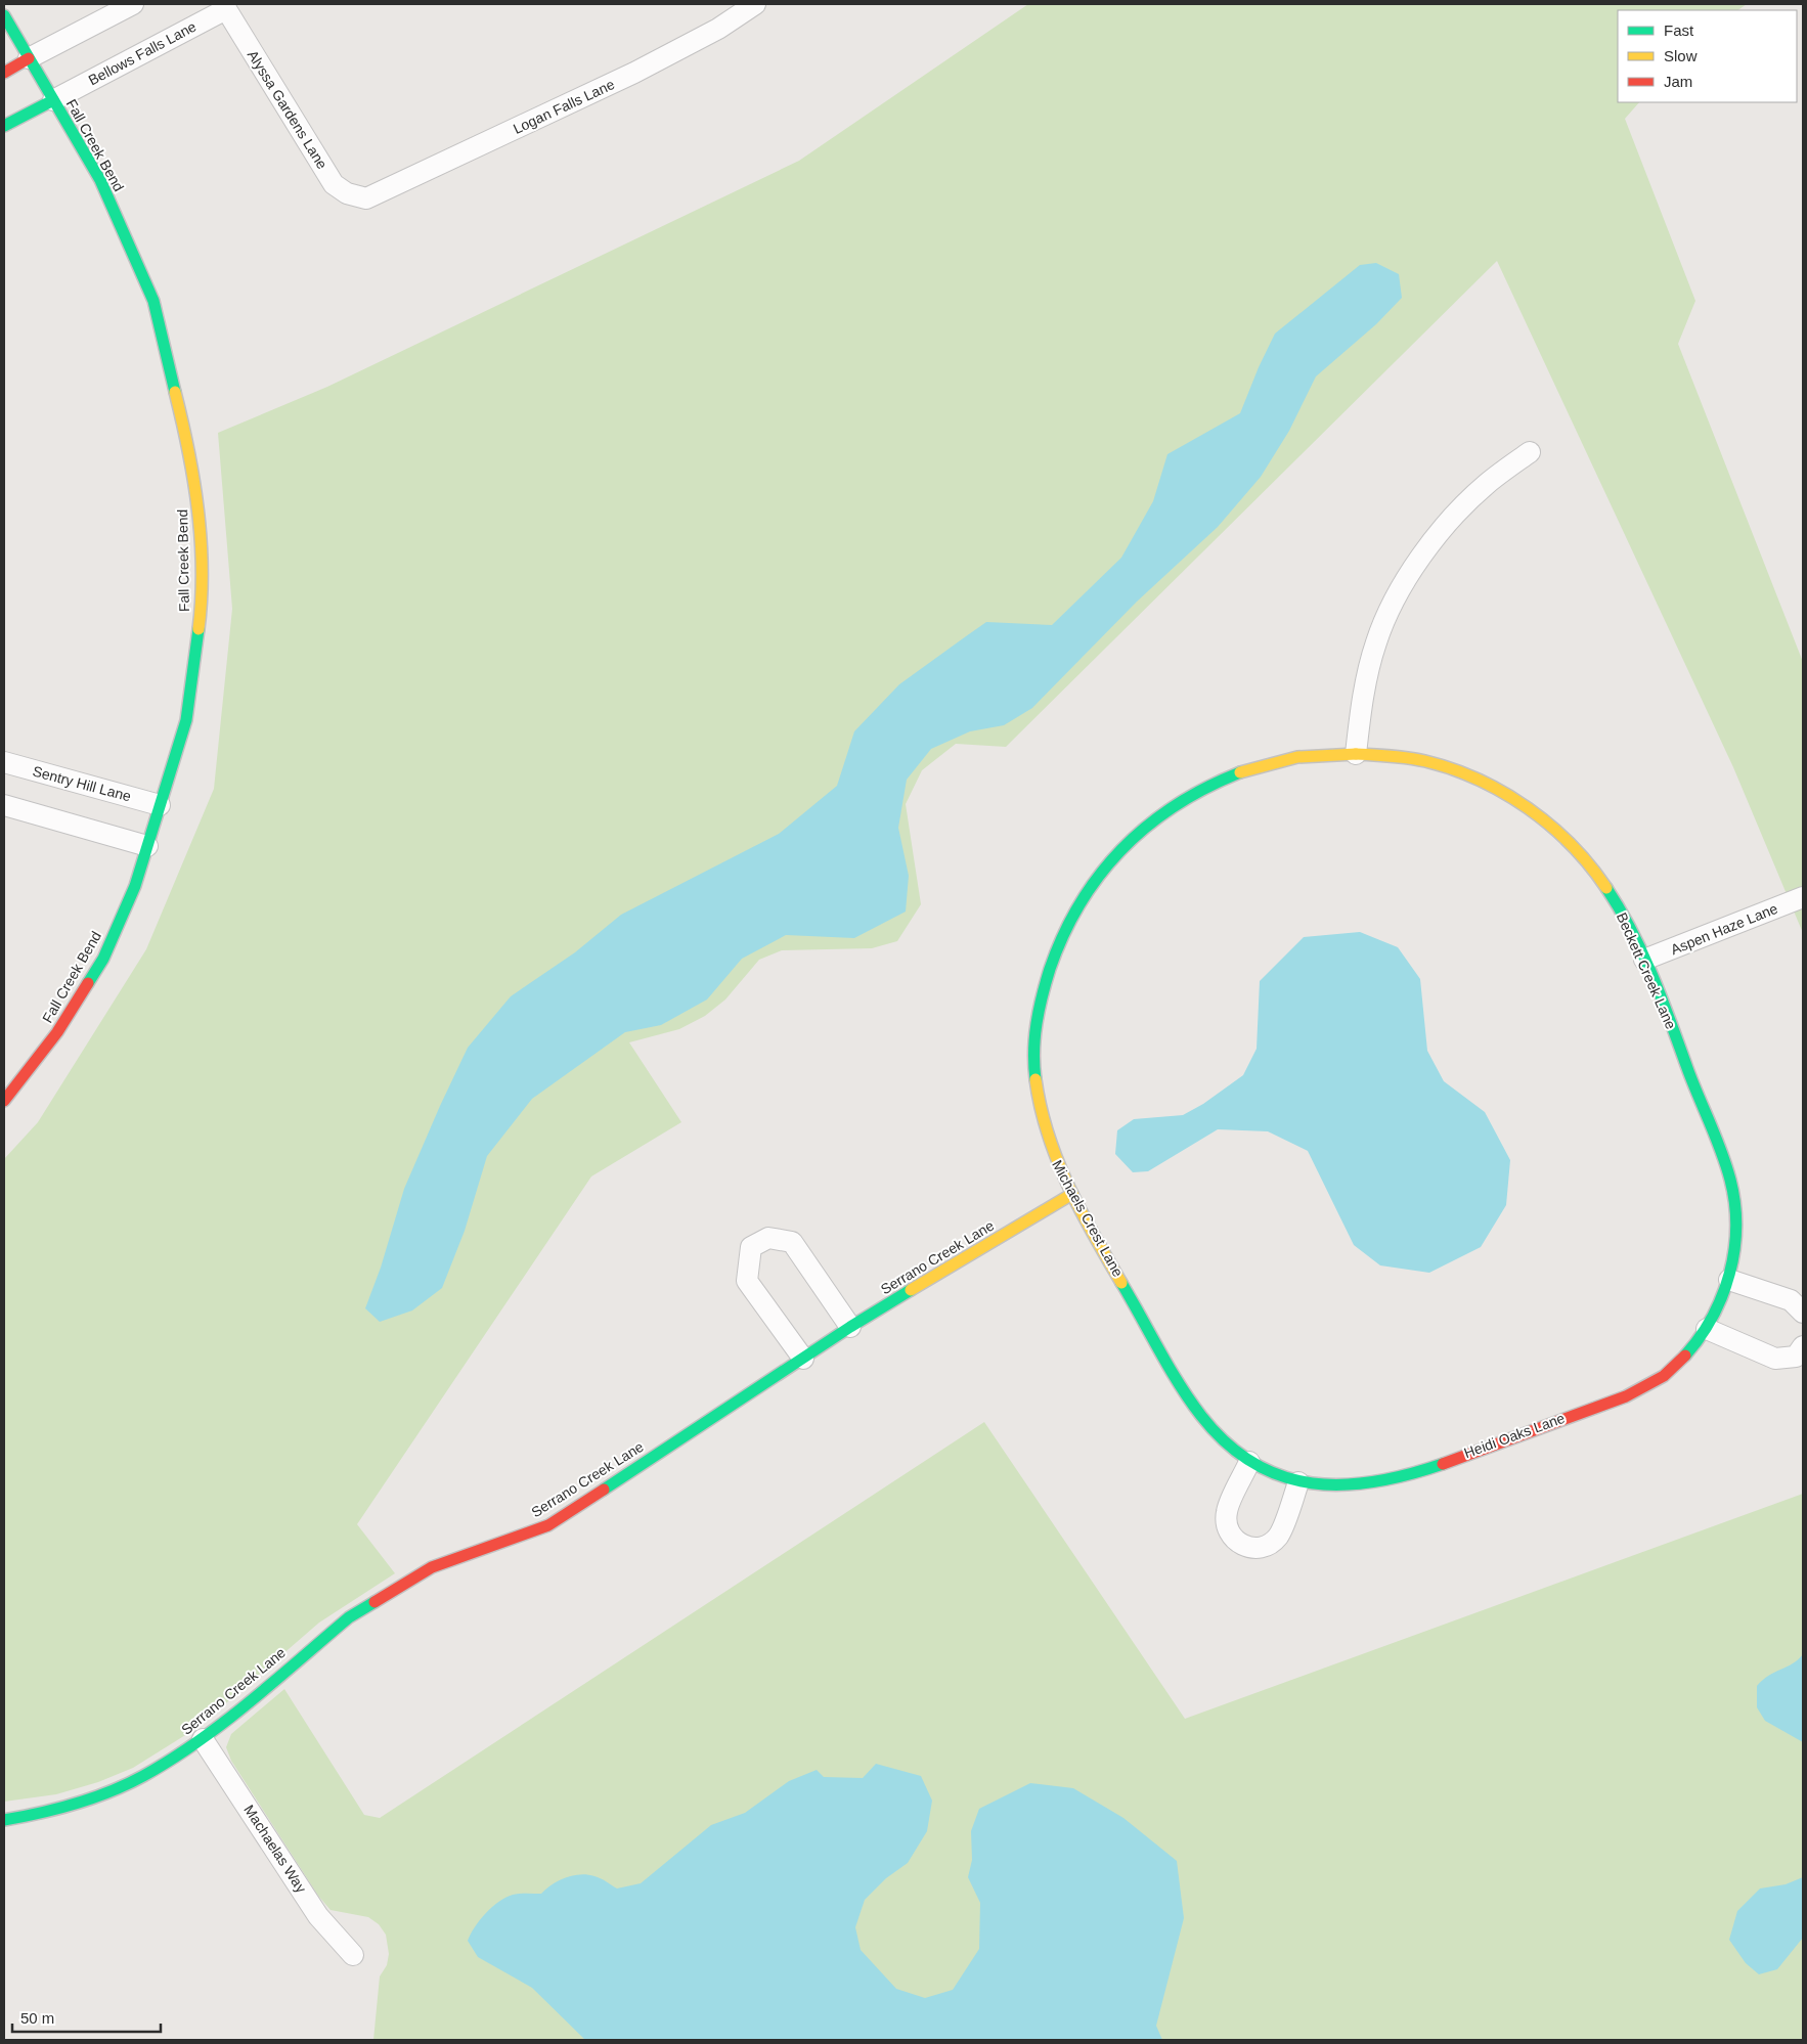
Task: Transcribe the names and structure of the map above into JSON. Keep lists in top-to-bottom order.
{
  "streets": {
    "street": [
      "Bellows Falls Lane",
      "Logan Falls Lane",
      "Alyssa Gardens Lane",
      "Fall Creek Bend",
      "Sentry Hill Lane",
      "Aspen Haze Lane",
      "Beckett Creek Lane",
      "Michaels Crest Lane",
      "Serrano Creek Lane",
      "Heidi Oaks Lane",
      "Machaelas Way"
    ]
  },
  "crossings": [
    ["Bellows Falls Lane", "Alyssa Gardens Lane"],
    ["Bellows Falls Lane", "Fall Creek Bend"],
    ["Logan Falls Lane", "Alyssa Gardens Lane"],
    ["Fall Creek Bend", "Sentry Hill Lane"],
    ["Aspen Haze Lane", "Beckett Creek Lane"],
    ["Beckett Creek Lane", "Michaels Crest Lane"],
    ["Beckett Creek Lane", "Heidi Oaks Lane"],
    ["Michaels Crest Lane", "Serrano Creek Lane"],
    ["Michaels Crest Lane", "Heidi Oaks Lane"],
    ["Serrano Creek Lane", "Machaelas Way"]
  ],
  "legend": ["Fast", "Slow", "Jam"],
  "scale_bar": "50 m"
}
